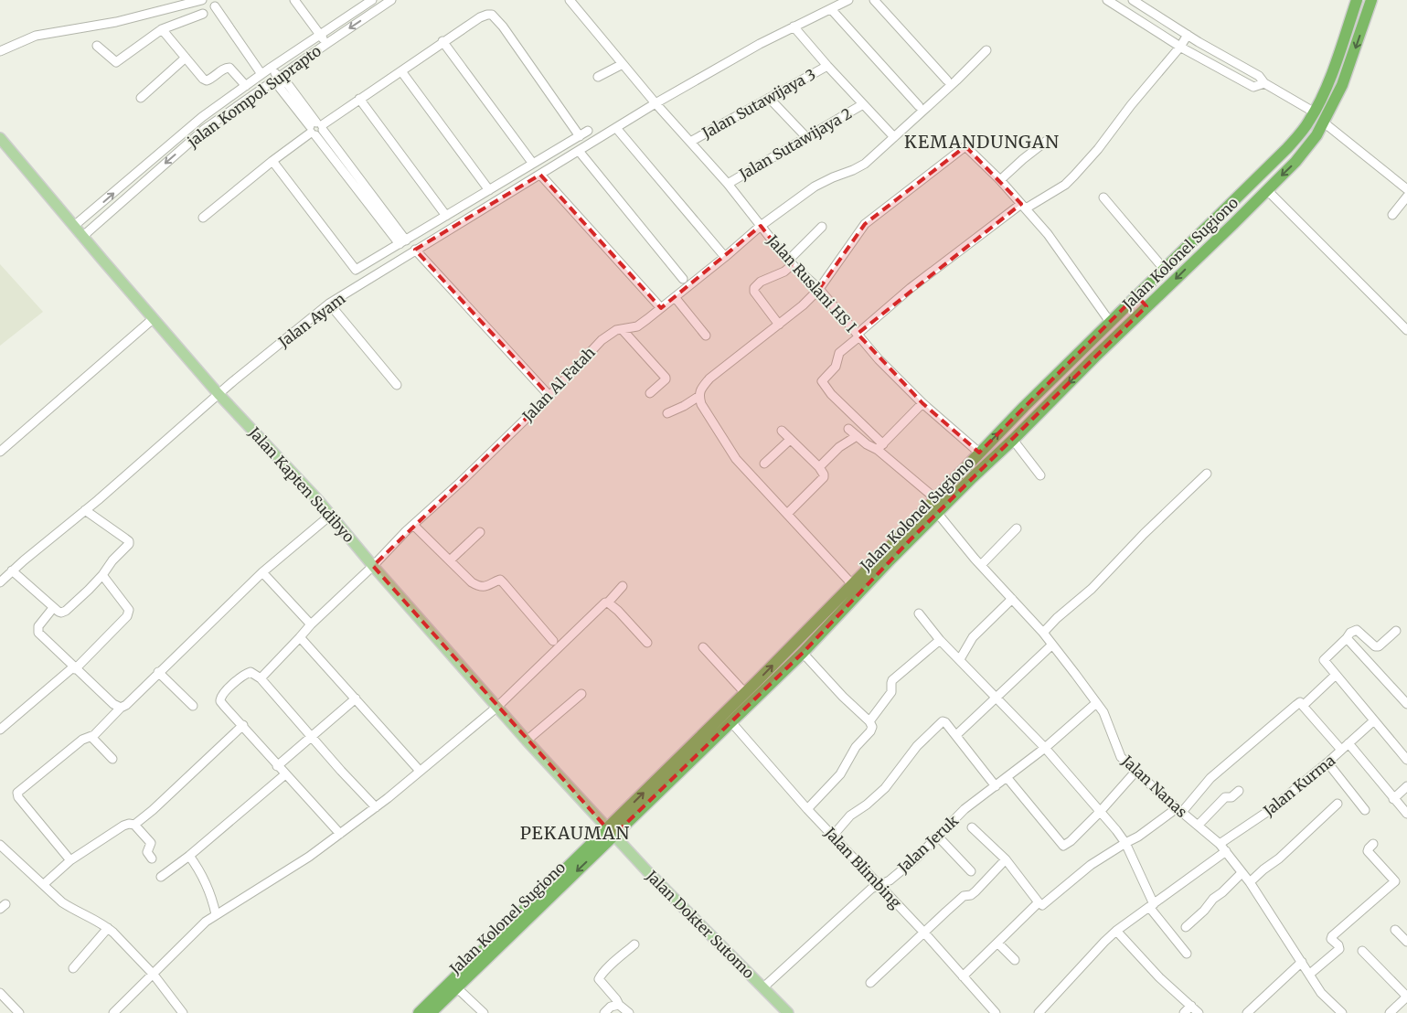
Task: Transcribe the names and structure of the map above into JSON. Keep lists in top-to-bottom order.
{
  "streets": {
    "highway": ["Jalan Kolonel Sugiono"],
    "main road": ["Jalan Kapten Sudibyo", "Jalan Dokter Sutomo"],
    "street": [
      "jalan Kompol Suprapto",
      "Jalan Sutawijaya 3",
      "Jalan Sutawijaya 2",
      "Jalan Ruslani HS I",
      "Jalan Ayam",
      "Jalan Al Fatah",
      "Jalan Kurma",
      "Jalan Nanas",
      "Jalan Jeruk",
      "Jalan Blimbing"
    ]
  },
  "crossings": [
    ["jalan Kompol Suprapto", "Jalan Kapten Sudibyo"],
    ["Jalan Sutawijaya 3", "Jalan Ruslani HS I"],
    ["Jalan Sutawijaya 2", "Jalan Ruslani HS I"],
    ["Jalan Kolonel Sugiono", "Jalan Ruslani HS I"],
    ["Jalan Kolonel Sugiono", "Jalan Kapten Sudibyo"],
    ["Jalan Kolonel Sugiono", "Jalan Nanas"],
    ["Jalan Kolonel Sugiono", "Jalan Blimbing"],
    ["Jalan Kolonel Sugiono", "Jalan Dokter Sutomo"],
    ["Jalan Ruslani HS I", "Jalan Ayam"],
    ["Jalan Ruslani HS I", "Jalan Al Fatah"],
    ["Jalan Ayam", "Jalan Kapten Sudibyo"],
    ["Jalan Al Fatah", "Jalan Kapten Sudibyo"],
    ["Jalan Kapten Sudibyo", "Jalan Dokter Sutomo"],
    ["Jalan Kurma", "Jalan Nanas"],
    ["Jalan Nanas", "Jalan Jeruk"],
    ["Jalan Jeruk", "Jalan Blimbing"],
    ["Jalan Jeruk", "Jalan Dokter Sutomo"]
  ],
  "districts": ["KEMANDUNGAN", "PEKAUMAN"]
}
